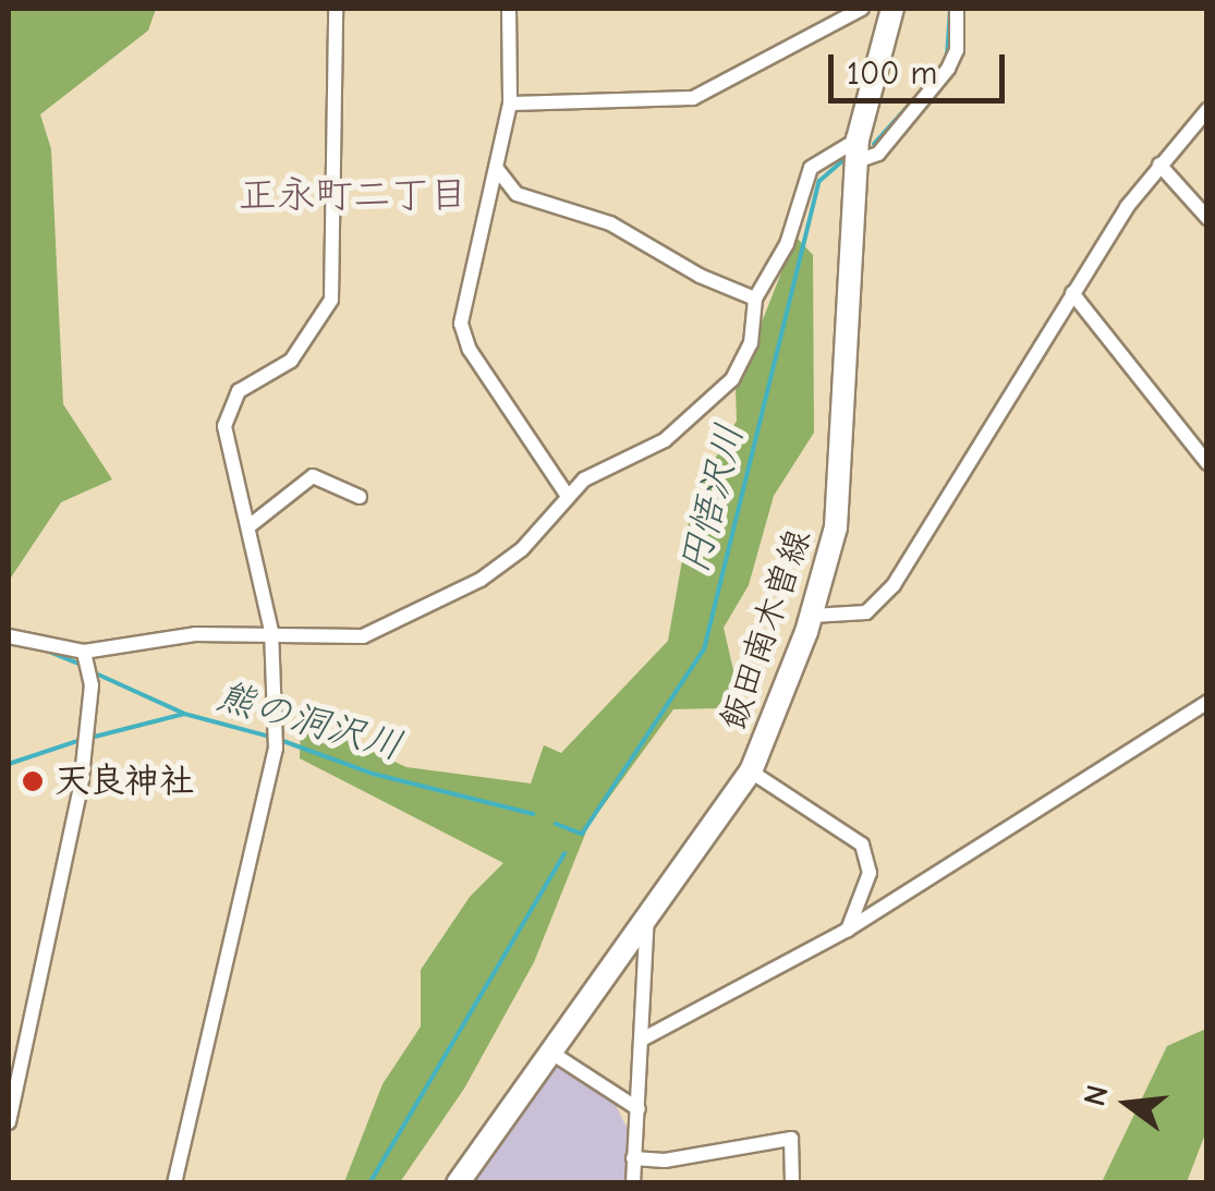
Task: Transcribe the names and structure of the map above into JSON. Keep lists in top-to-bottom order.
{
  "streets": {
    "main road": ["飯田南木曽線"]
  },
  "districts": ["正永町二丁目"],
  "water": ["円悟沢川", "熊の洞沢川"],
  "places": ["天良神社"],
  "scale_bar": "100 m",
  "north": "left"
}
